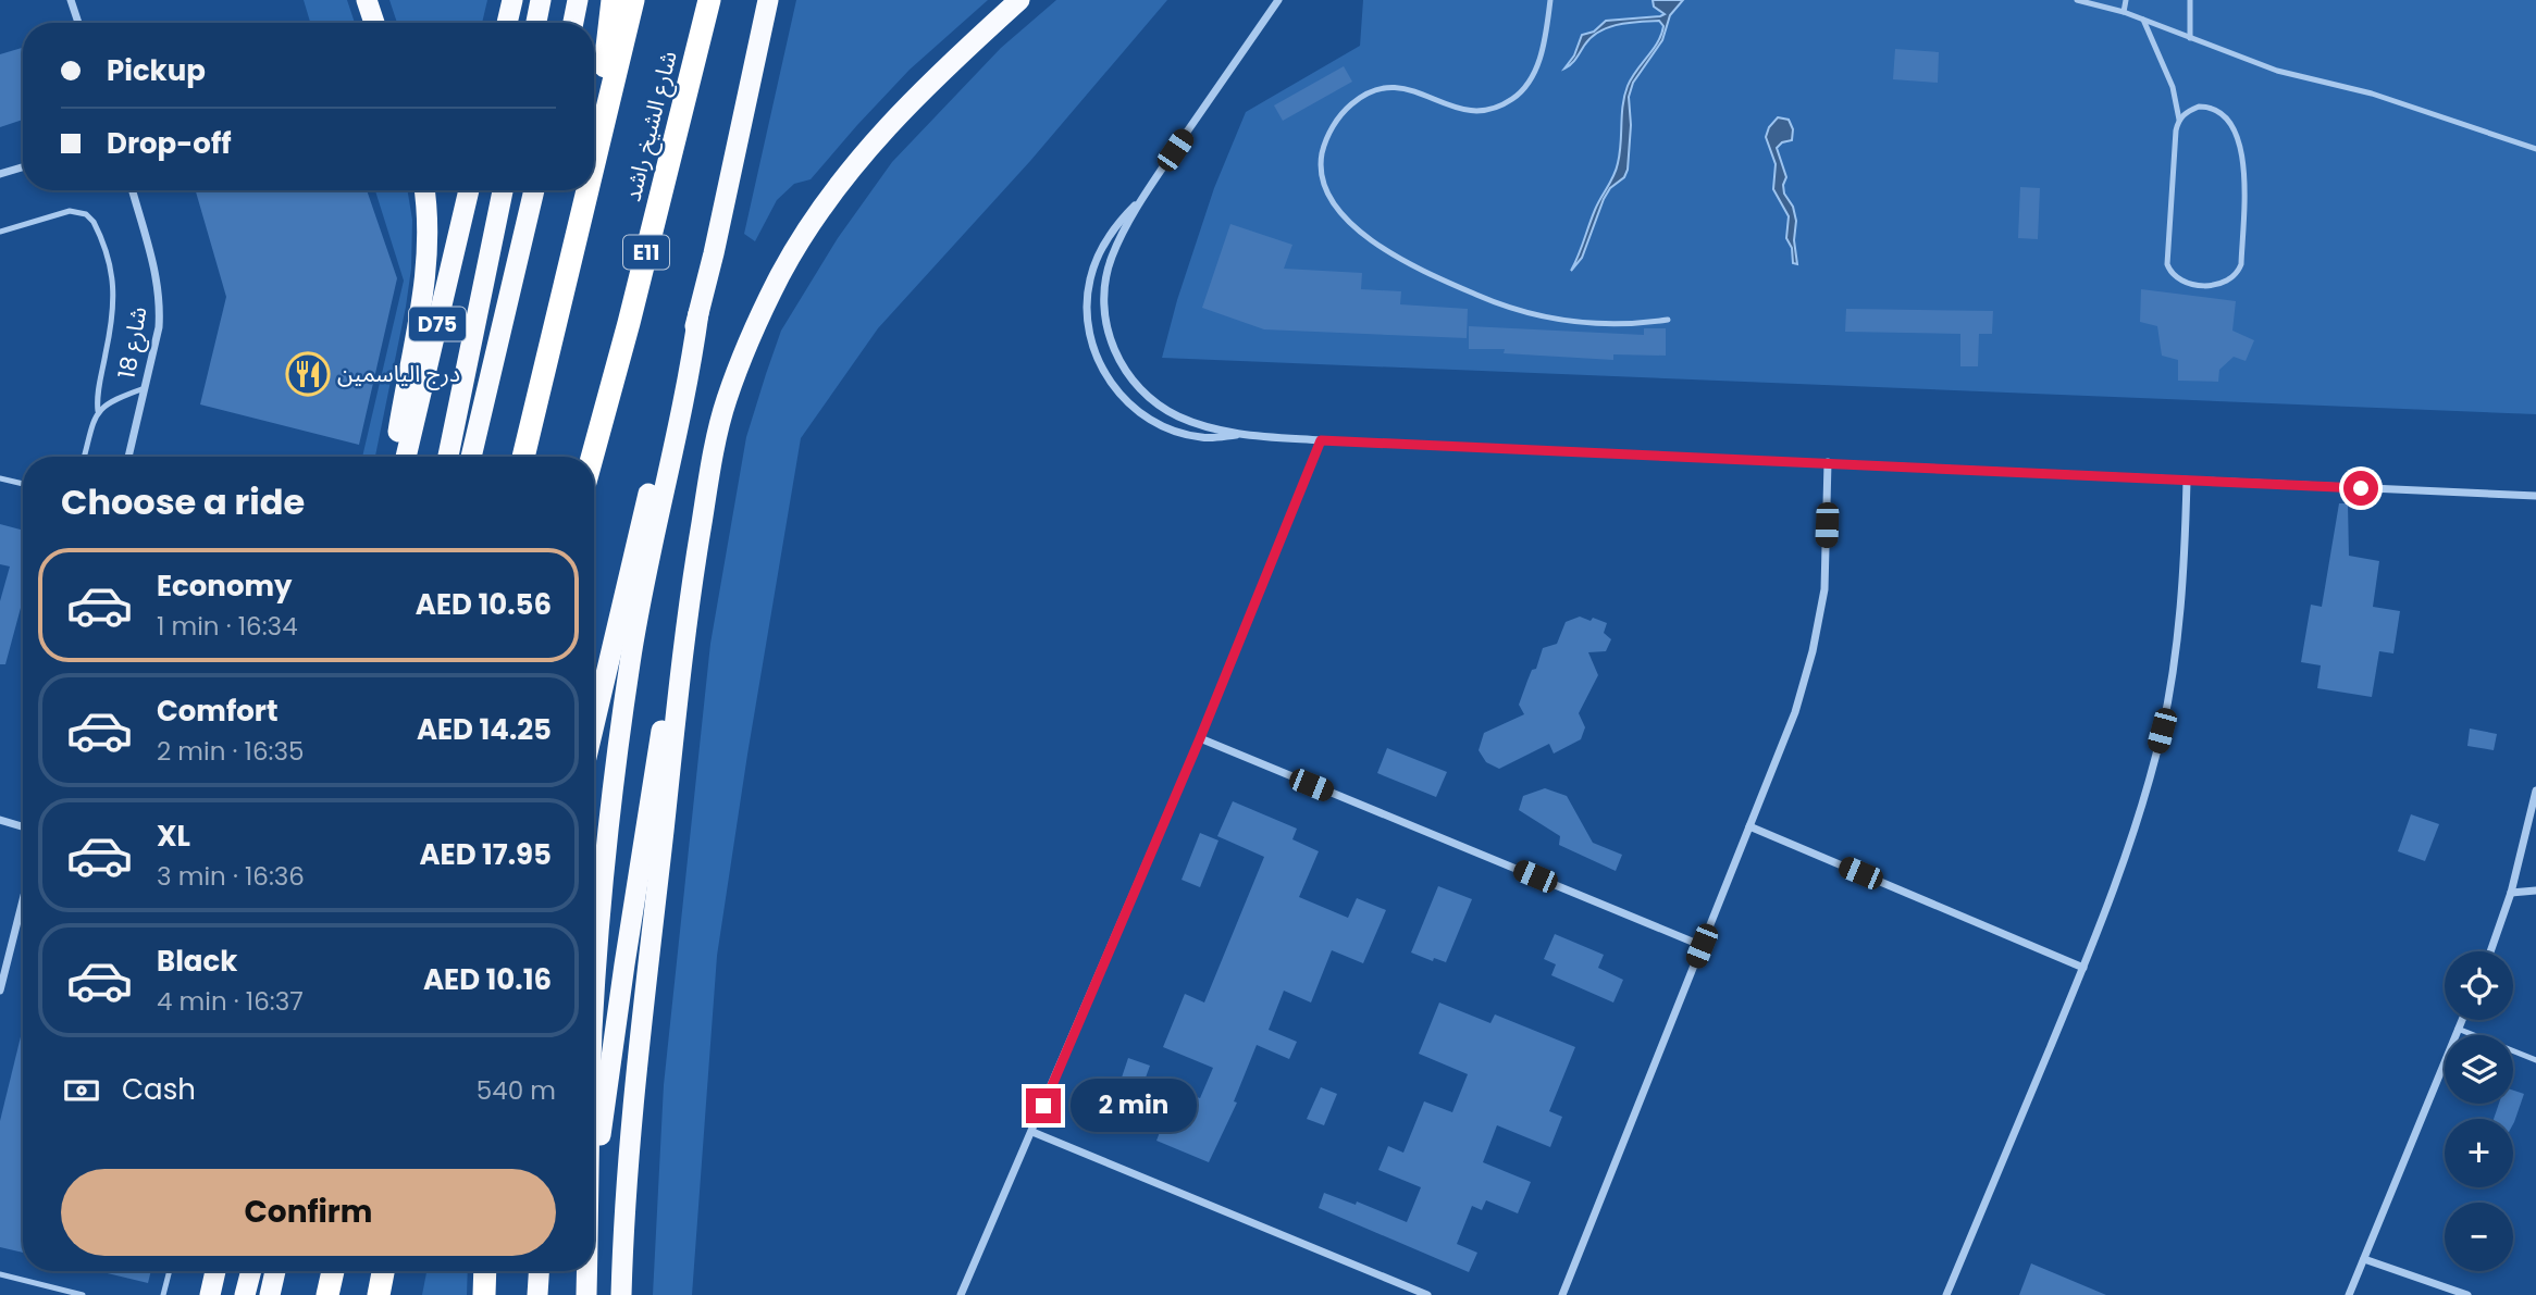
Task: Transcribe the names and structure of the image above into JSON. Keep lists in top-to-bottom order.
{
  "streets": {
    "highway": ["شارع الشيخ راشد", "E11", "D75"],
    "street": ["شارع 18"]
  },
  "places": {
    "restaurant": ["درج الياسمين"]
  },
  "page": {
    "banner": ["Pickup", "Drop-off"],
    "heading": "Choose a ride",
    "list": [
      {
        "name": "Economy",
        "note": "1 min · 16:34",
        "value": "AED 10.56"
      },
      {
        "name": "Comfort",
        "note": "2 min · 16:35",
        "value": "AED 14.25"
      },
      {
        "name": "XL",
        "note": "3 min · 16:36",
        "value": "AED 17.95"
      },
      {
        "name": "Black",
        "note": "4 min · 16:37",
        "value": "AED 10.16"
      }
    ],
    "map_buttons": ["+", "−"],
    "pay": ["Cash", "540 m"],
    "bubble": "2 min",
    "buttons": "Confirm"
  }
}
